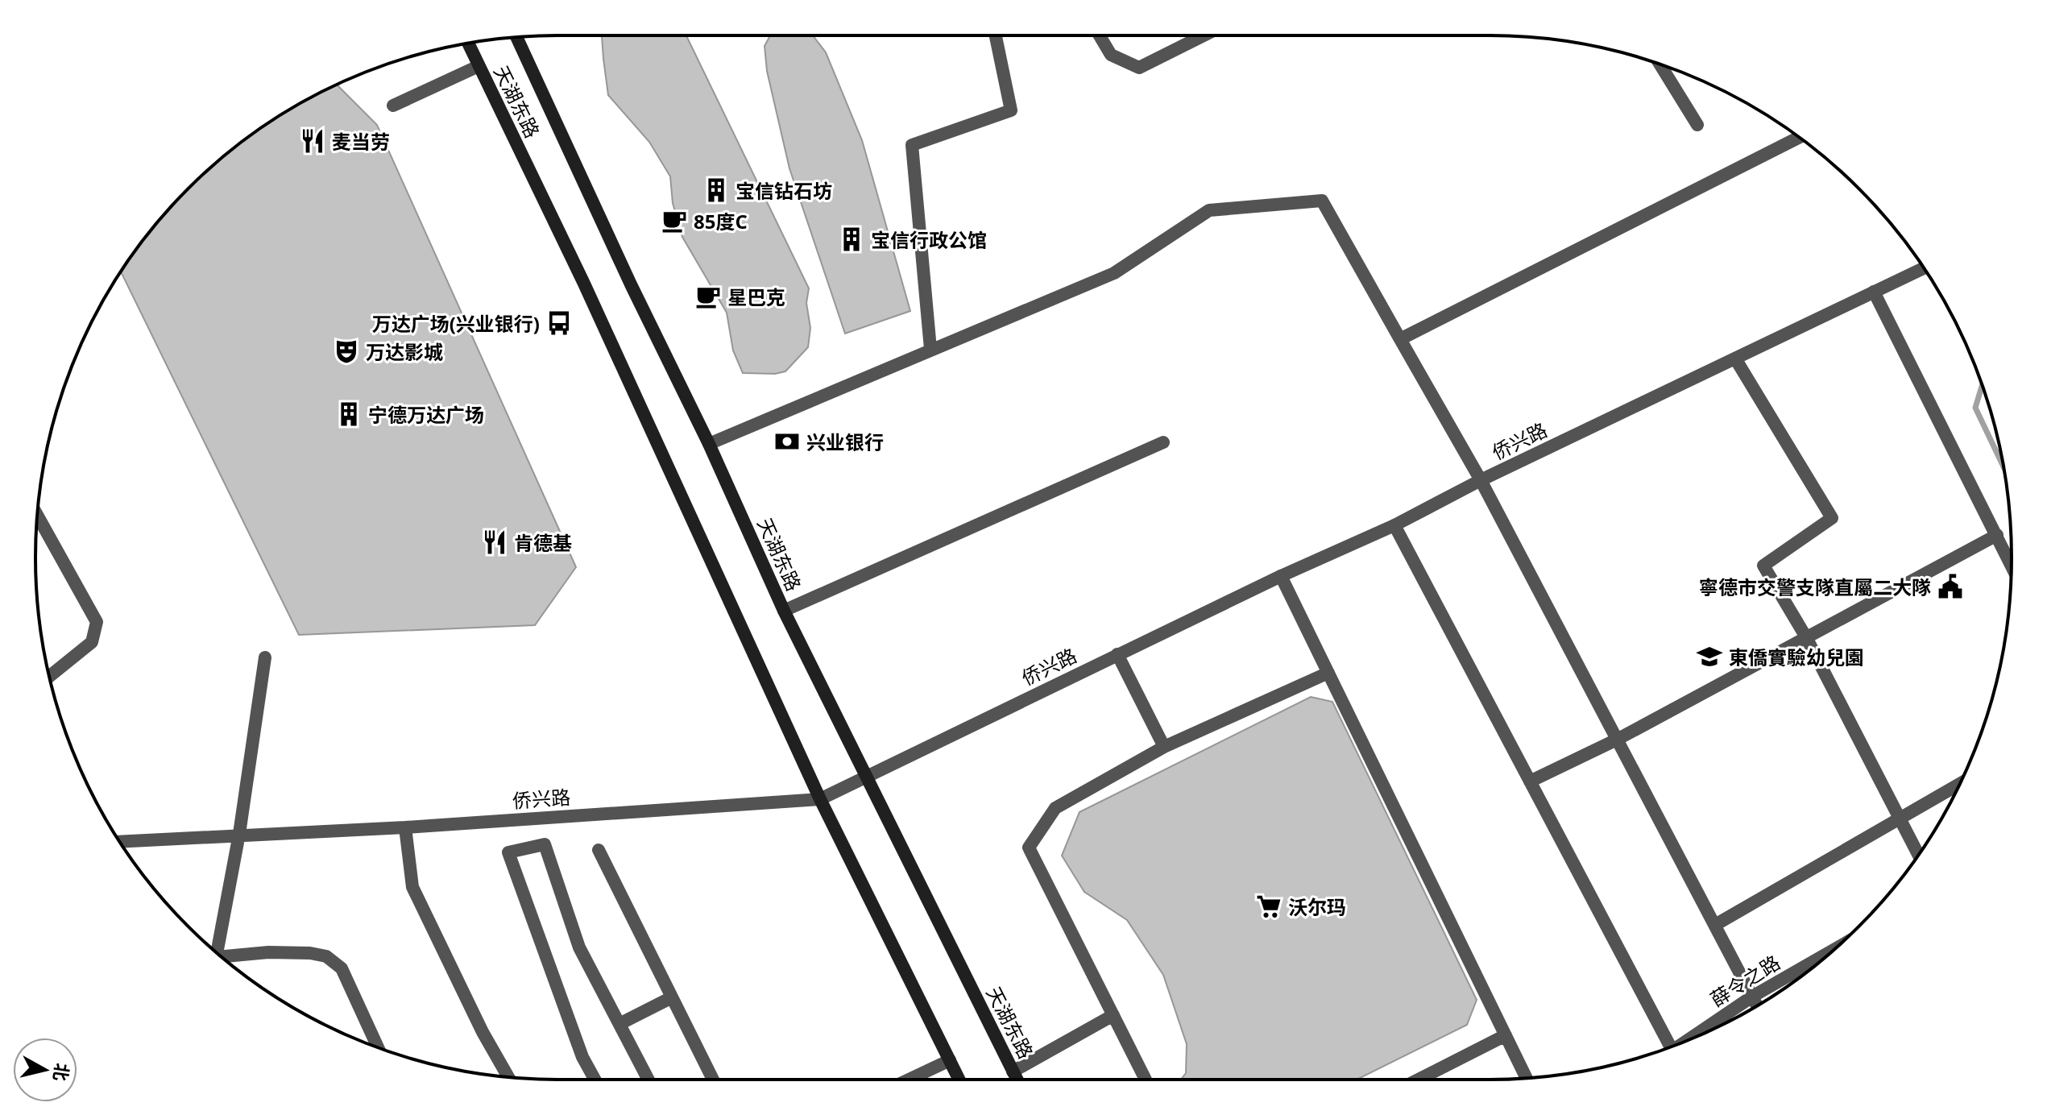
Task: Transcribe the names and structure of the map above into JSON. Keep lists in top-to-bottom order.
{
  "streets": {
    "main road": ["天湖东路"],
    "street": ["侨兴路", "薛令之路"]
  },
  "crossings": [
    ["天湖东路", "侨兴路"]
  ],
  "places": {
    "restaurant": ["麦当劳", "肯德基"],
    "building": ["宝信钻石坊", "宝信行政公馆", "宁德万达广场"],
    "cafe": ["85度C", "星巴克"],
    "bus stop": ["万达广场(兴业银行)"],
    "theatre": ["万达影城"],
    "bank": ["兴业银行"],
    "public building": ["寧德市交警支隊直屬二大隊"],
    "school or university": ["東僑實驗幼兒園"],
    "supermarket": ["沃尔玛"]
  },
  "north": "right"
}
